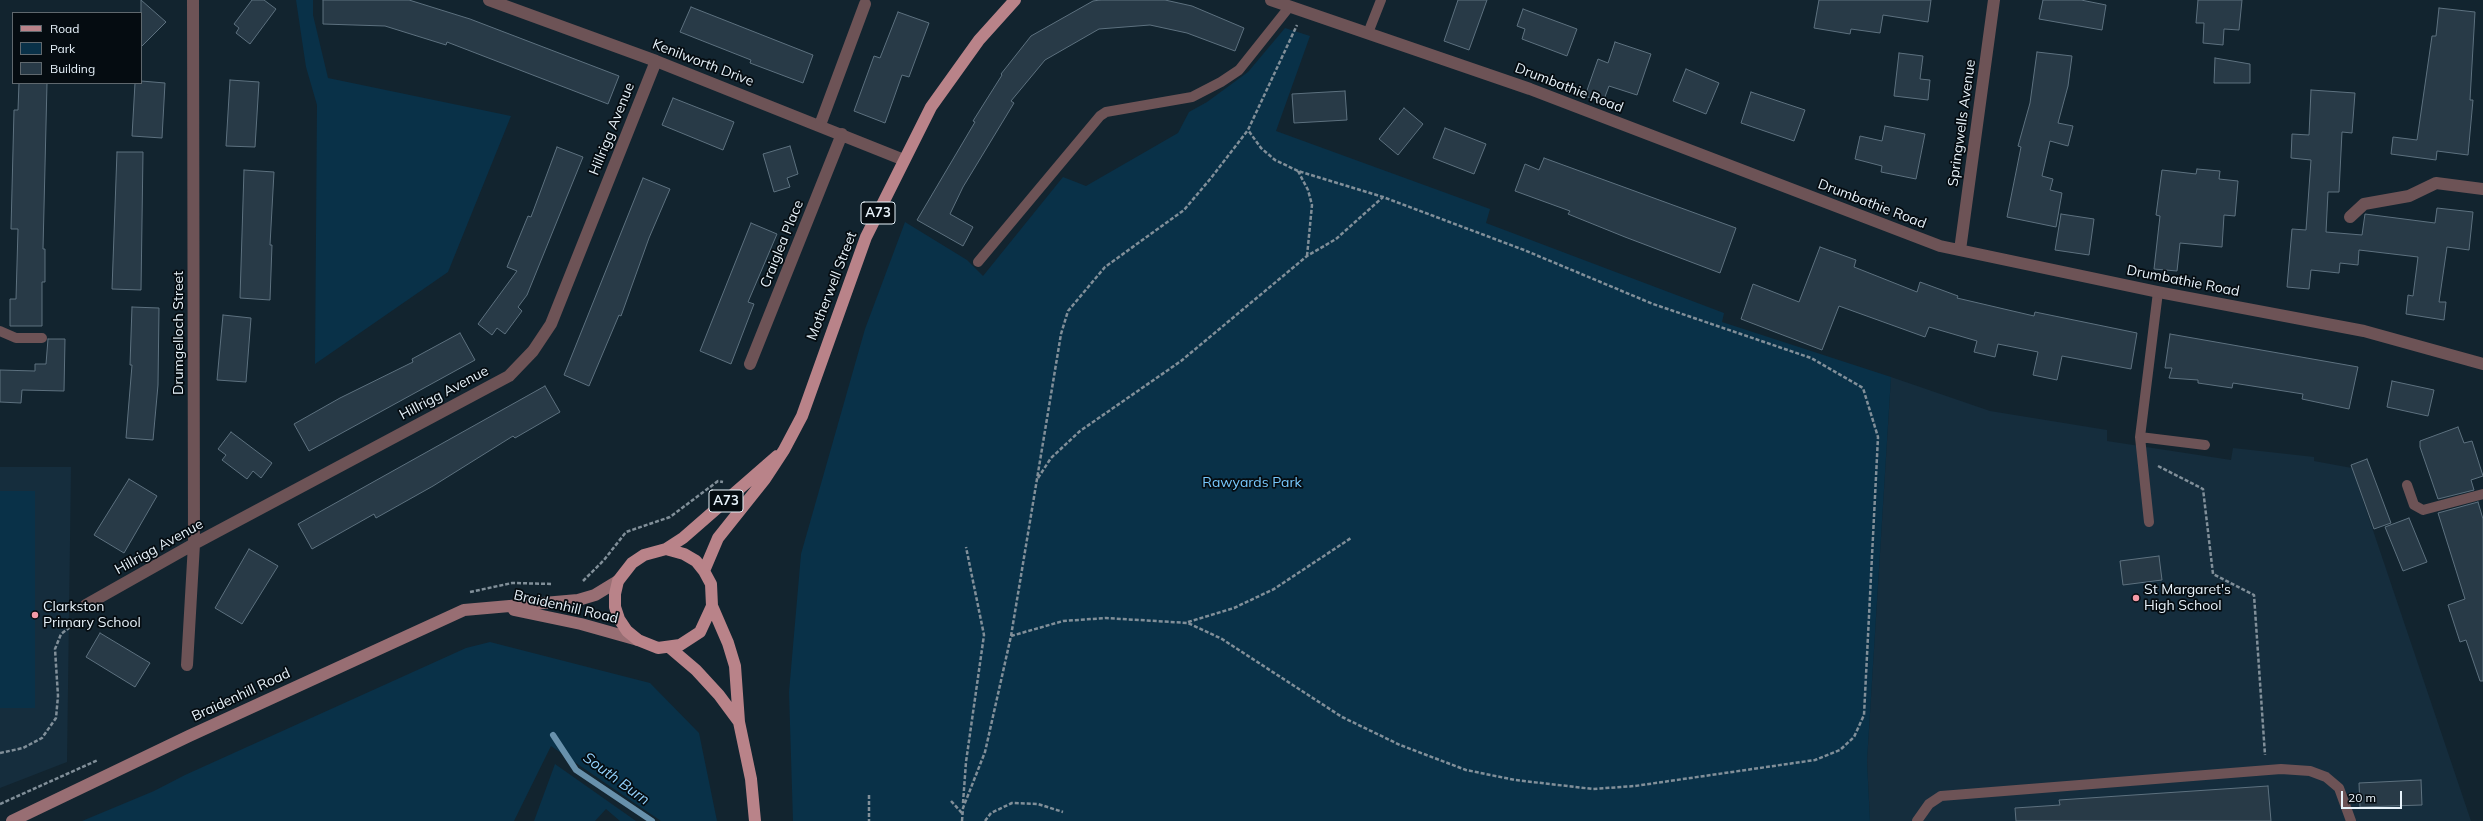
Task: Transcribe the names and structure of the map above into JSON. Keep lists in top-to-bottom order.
{
  "streets": {
    "main road": ["A73", "Motherwell Street"],
    "street": [
      "Kenilworth Drive",
      "Drumbathie Road",
      "Springwells Avenue",
      "Hillrigg Avenue",
      "Craiglea Place",
      "Drumgelloch Street",
      "Braidenhill Road"
    ]
  },
  "crossings": [
    ["Kenilworth Drive", "Hillrigg Avenue"],
    ["Kenilworth Drive", "Craiglea Place"],
    ["Kenilworth Drive", "Motherwell Street"],
    ["Drumbathie Road", "Springwells Avenue"],
    ["Hillrigg Avenue", "Drumgelloch Street"],
    ["A73", "Motherwell Street"],
    ["A73", "Braidenhill Road"],
    ["Motherwell Street", "Braidenhill Road"]
  ],
  "water": ["South Burn"],
  "parks": ["Rawyards Park"],
  "places": ["St Margaret's High School", "Clarkston Primary School"],
  "legend": ["Road", "Park", "Building"],
  "scale_bar": "20 m"
}
